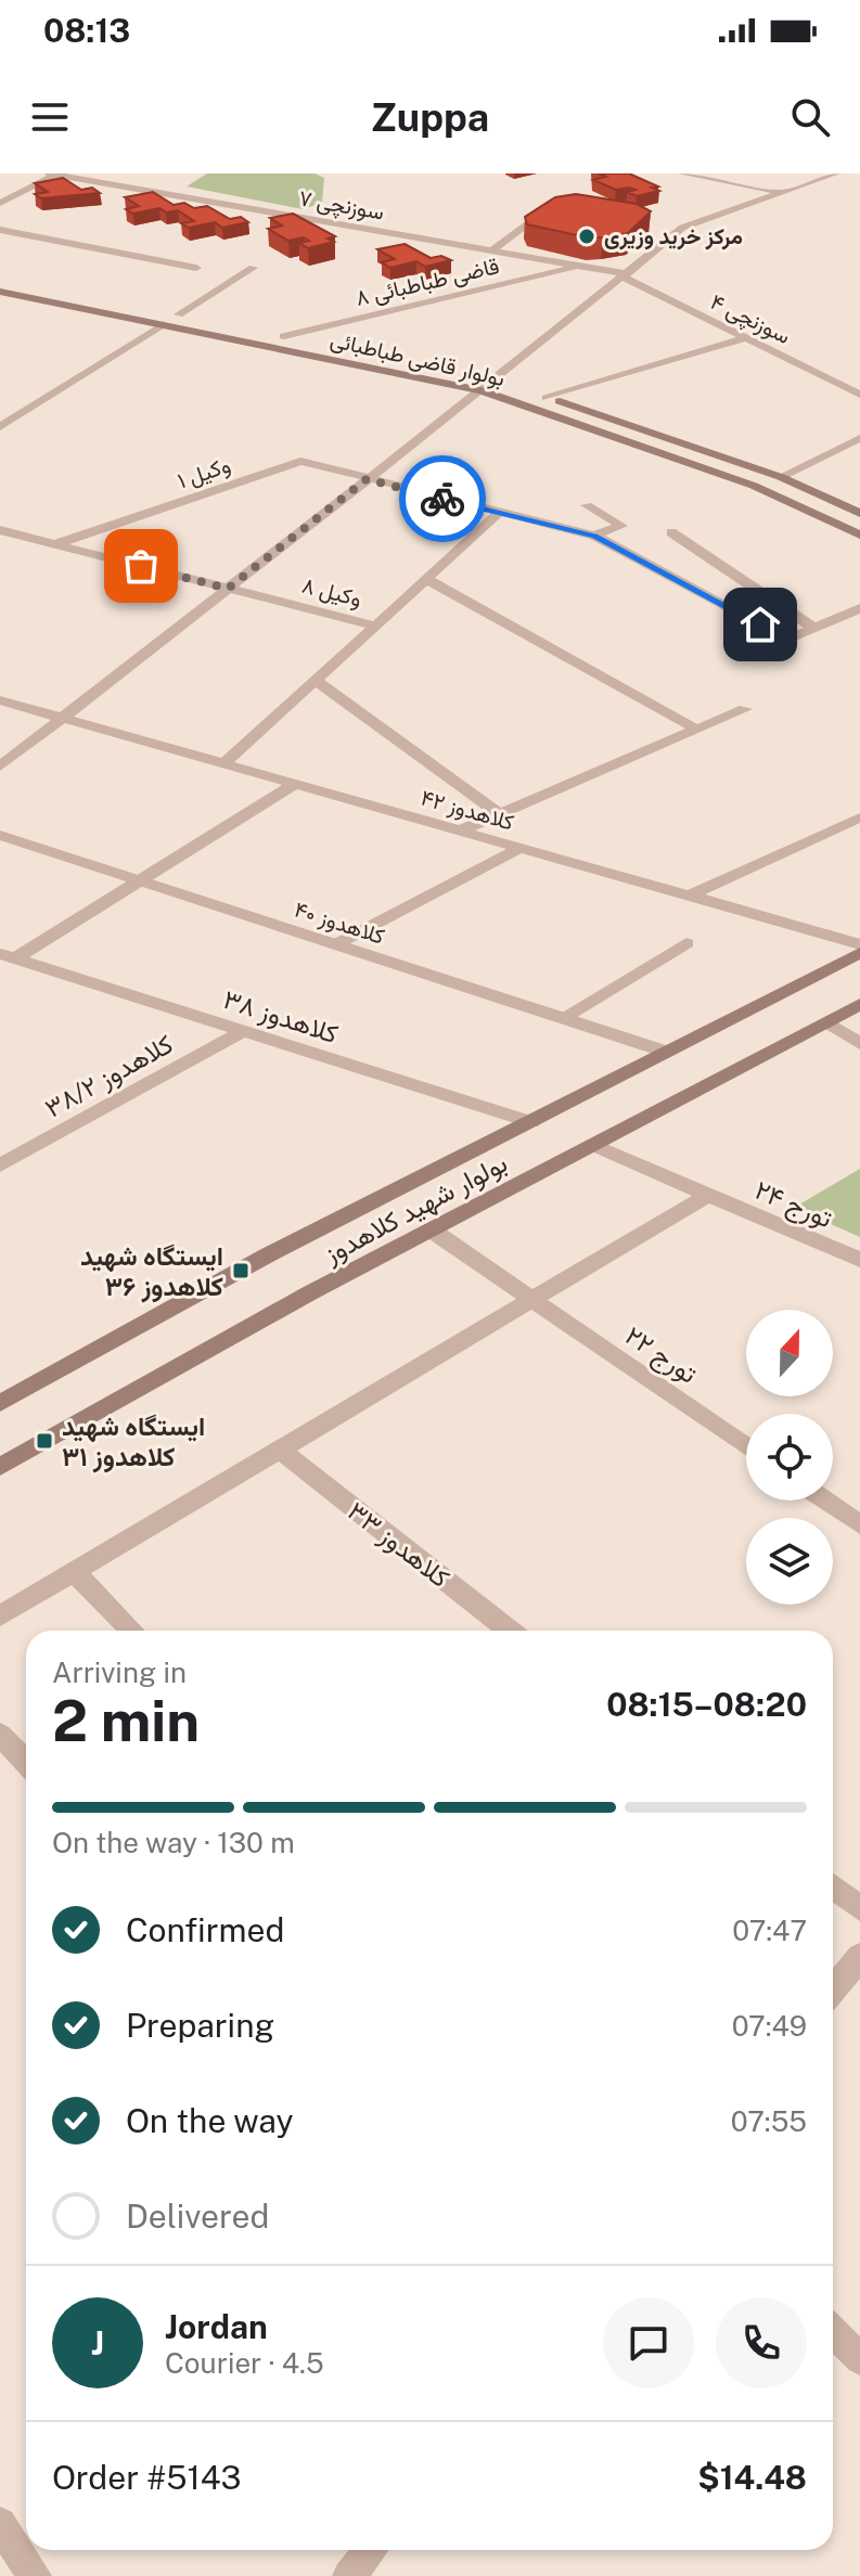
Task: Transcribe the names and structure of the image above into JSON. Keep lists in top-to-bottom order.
{
  "streets": {
    "main road": ["بولوار قاضی طباطبائی", "بولوار شهید کلاهدوز"],
    "street": [
      "سوزنچی ۷",
      "قاضی طباطبائی ۸",
      "سوزنچی ۴",
      "وکيل ۱",
      "وکيل ۸",
      "کلاهدوز ۴۲",
      "کلاهدوز ۴۰",
      "کلاهدوز ۳۸",
      "کلاهدوز ۳۸/۲",
      "تورج ۲۴",
      "تورج ۲۲",
      "کلاهدوز ۳۳"
    ]
  },
  "crossings": [
    ["سوزنچی ۷", "قاضی طباطبائی ۸"],
    ["سوزنچی ۷", "سوزنچی ۴"],
    ["قاضی طباطبائی ۸", "بولوار قاضی طباطبائی"],
    ["وکيل ۱", "وکيل ۸"],
    ["کلاهدوز ۴۰", "بولوار شهید کلاهدوز"],
    ["کلاهدوز ۳۸", "کلاهدوز ۳۸/۲"],
    ["کلاهدوز ۳۸", "بولوار شهید کلاهدوز"],
    ["تورج ۲۴", "بولوار شهید کلاهدوز"],
    ["بولوار شهید کلاهدوز", "تورج ۲۲"]
  ],
  "places": {
    "other": ["مرکز خرید وزیری"],
    "transit": ["ایستگاه شهید کلاهدوز ۳۶", "ایستگاه شهید کلاهدوز ۳۱"]
  },
  "north": "top",
  "page": {
    "status": "08:13",
    "header": "Zuppa",
    "heading": ["2 min", "Arriving in", "08:15–08:20"],
    "panel": [
      "Jordan",
      "Courier · 4.5",
      "Order #5143",
      "$14.48"
    ],
    "bar": "On the way · 130 m",
    "list": [
      ["Confirmed", "07:47"],
      ["Preparing", "07:49"],
      ["On the way", "07:55"],
      "Delivered"
    ],
    "round": "J"
  }
}
